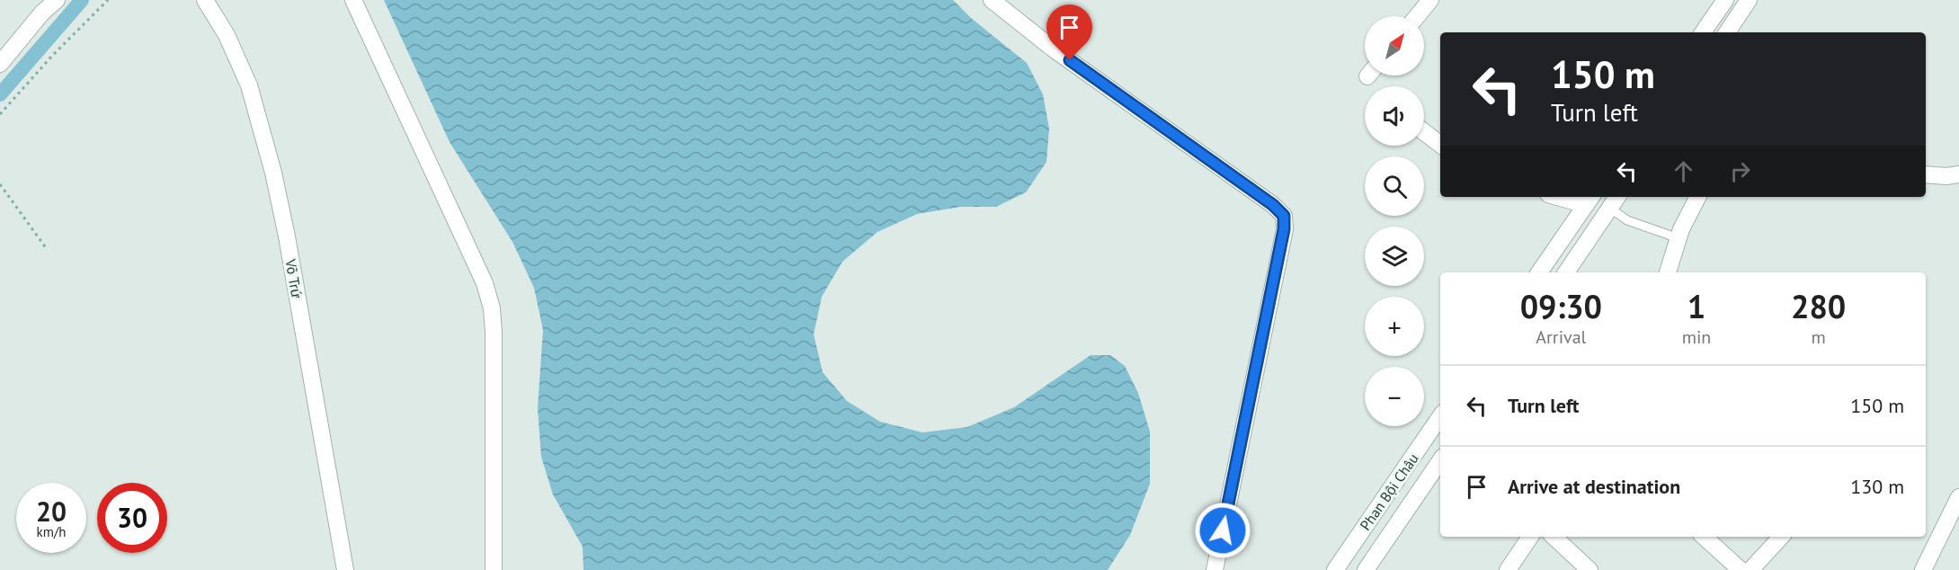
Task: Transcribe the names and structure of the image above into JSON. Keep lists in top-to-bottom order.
{
  "streets": {
    "street": ["Võ Trứ", "Phan Bội Châu"]
  },
  "north": "top right",
  "page": {
    "map_buttons": ["+", "−"],
    "turn": ["150 m", "Turn left"],
    "eta": [
      "09:30",
      "Arrival",
      "1",
      "min",
      "280",
      "m"
    ],
    "list": [
      {
        "name": "Turn left",
        "value": "150 m"
      },
      {
        "name": "Arrive at destination",
        "value": "130 m"
      }
    ],
    "speed": "20 km/h",
    "limit": "30"
  }
}
